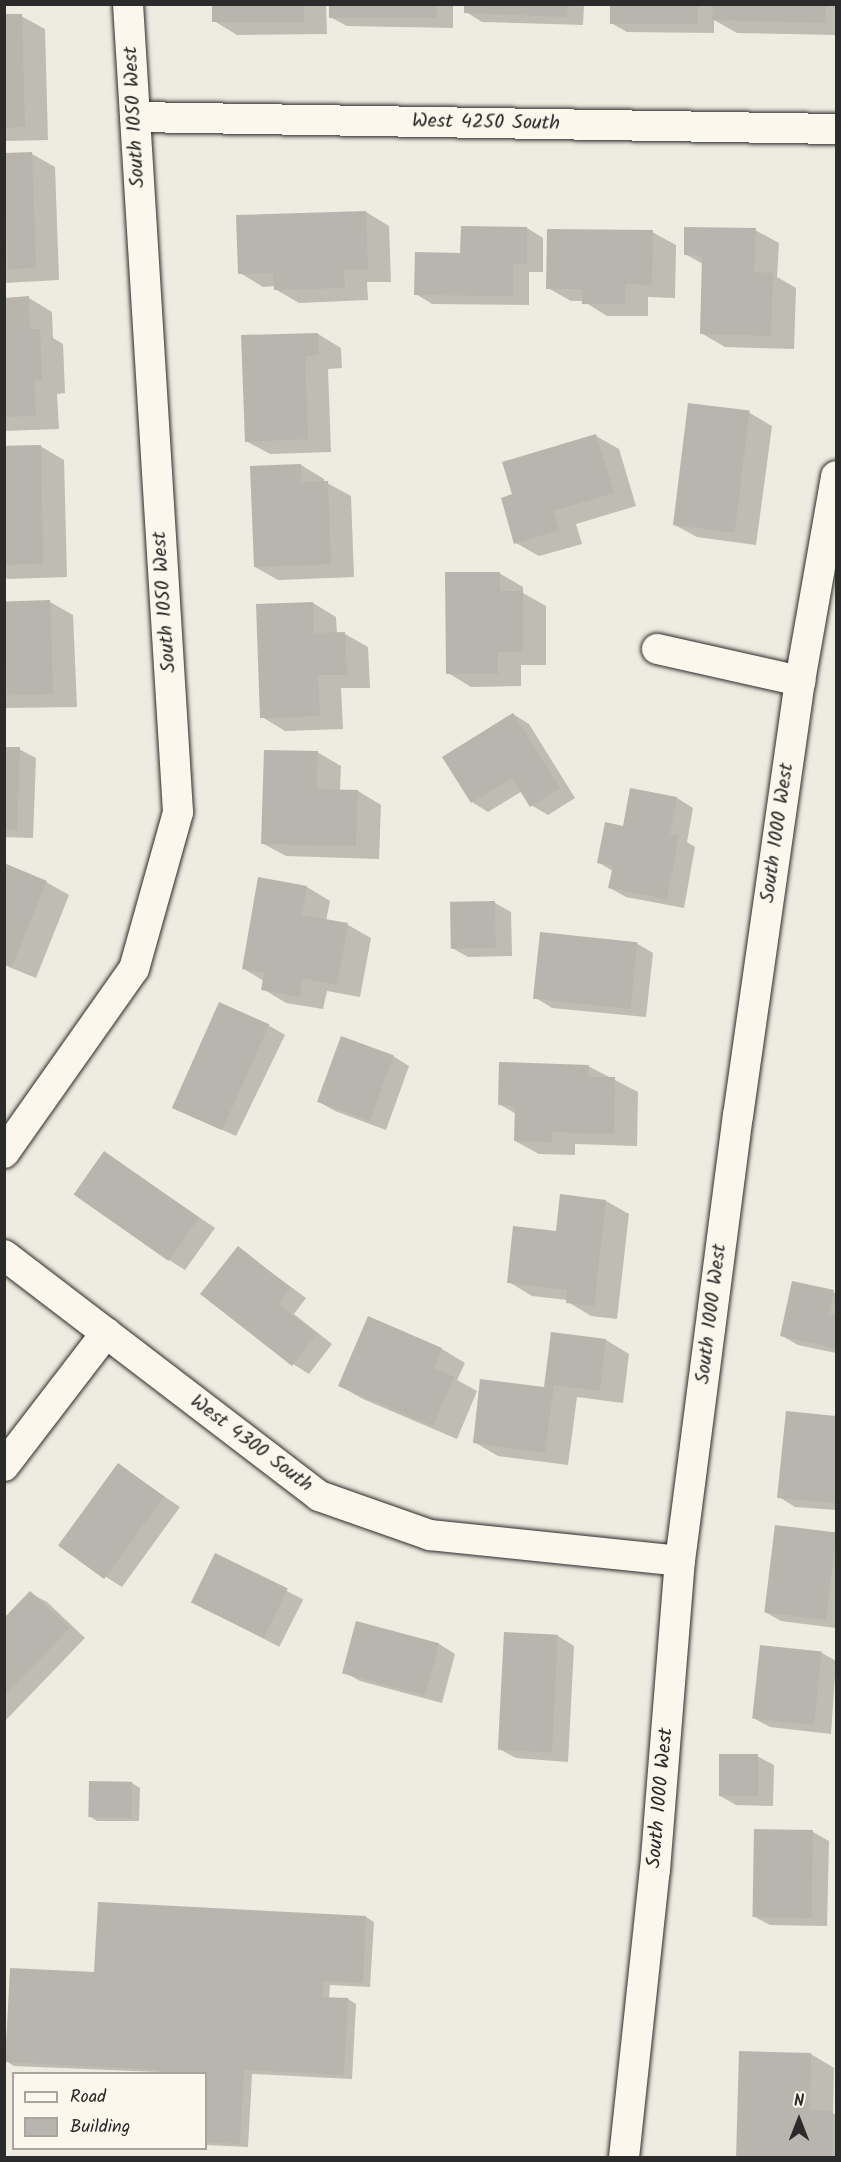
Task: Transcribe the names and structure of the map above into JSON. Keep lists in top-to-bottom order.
{
  "streets": {
    "street": [
      "South 1050 West",
      "West 4250 South",
      "South 1000 West",
      "West 4300 South"
    ]
  },
  "crossings": [
    ["South 1050 West", "West 4250 South"],
    ["South 1000 West", "West 4300 South"]
  ],
  "legend": ["Road", "Building"],
  "north": "top"
}
